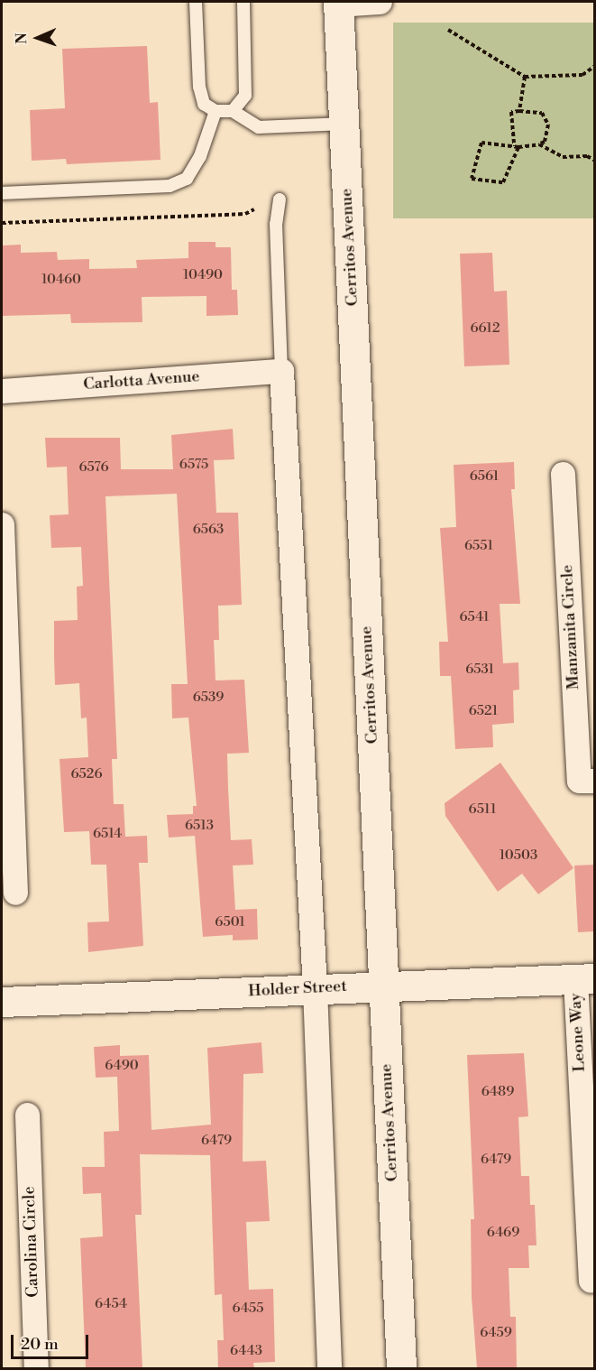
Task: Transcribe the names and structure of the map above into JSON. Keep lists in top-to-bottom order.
{
  "streets": {
    "main road": ["Cerritos Avenue", "Holder Street"],
    "street": [
      "Carlotta Avenue",
      "Manzanita Circle",
      "Leone Way",
      "Carolina Circle"
    ]
  },
  "crossings": [
    ["Cerritos Avenue", "Holder Street"],
    ["Holder Street", "Leone Way"]
  ],
  "house_numbers": [
    "10490",
    "10460",
    "6612",
    "6575",
    "6576",
    "6561",
    "6563",
    "6551",
    "6541",
    "6531",
    "6539",
    "6521",
    "6526",
    "6511",
    "6513",
    "6514",
    "10503",
    "6501",
    "6490",
    "6489",
    "6479",
    "6479",
    "6469",
    "6454",
    "6455",
    "6459",
    "6443"
  ],
  "scale_bar": "20 m",
  "north": "left"
}
